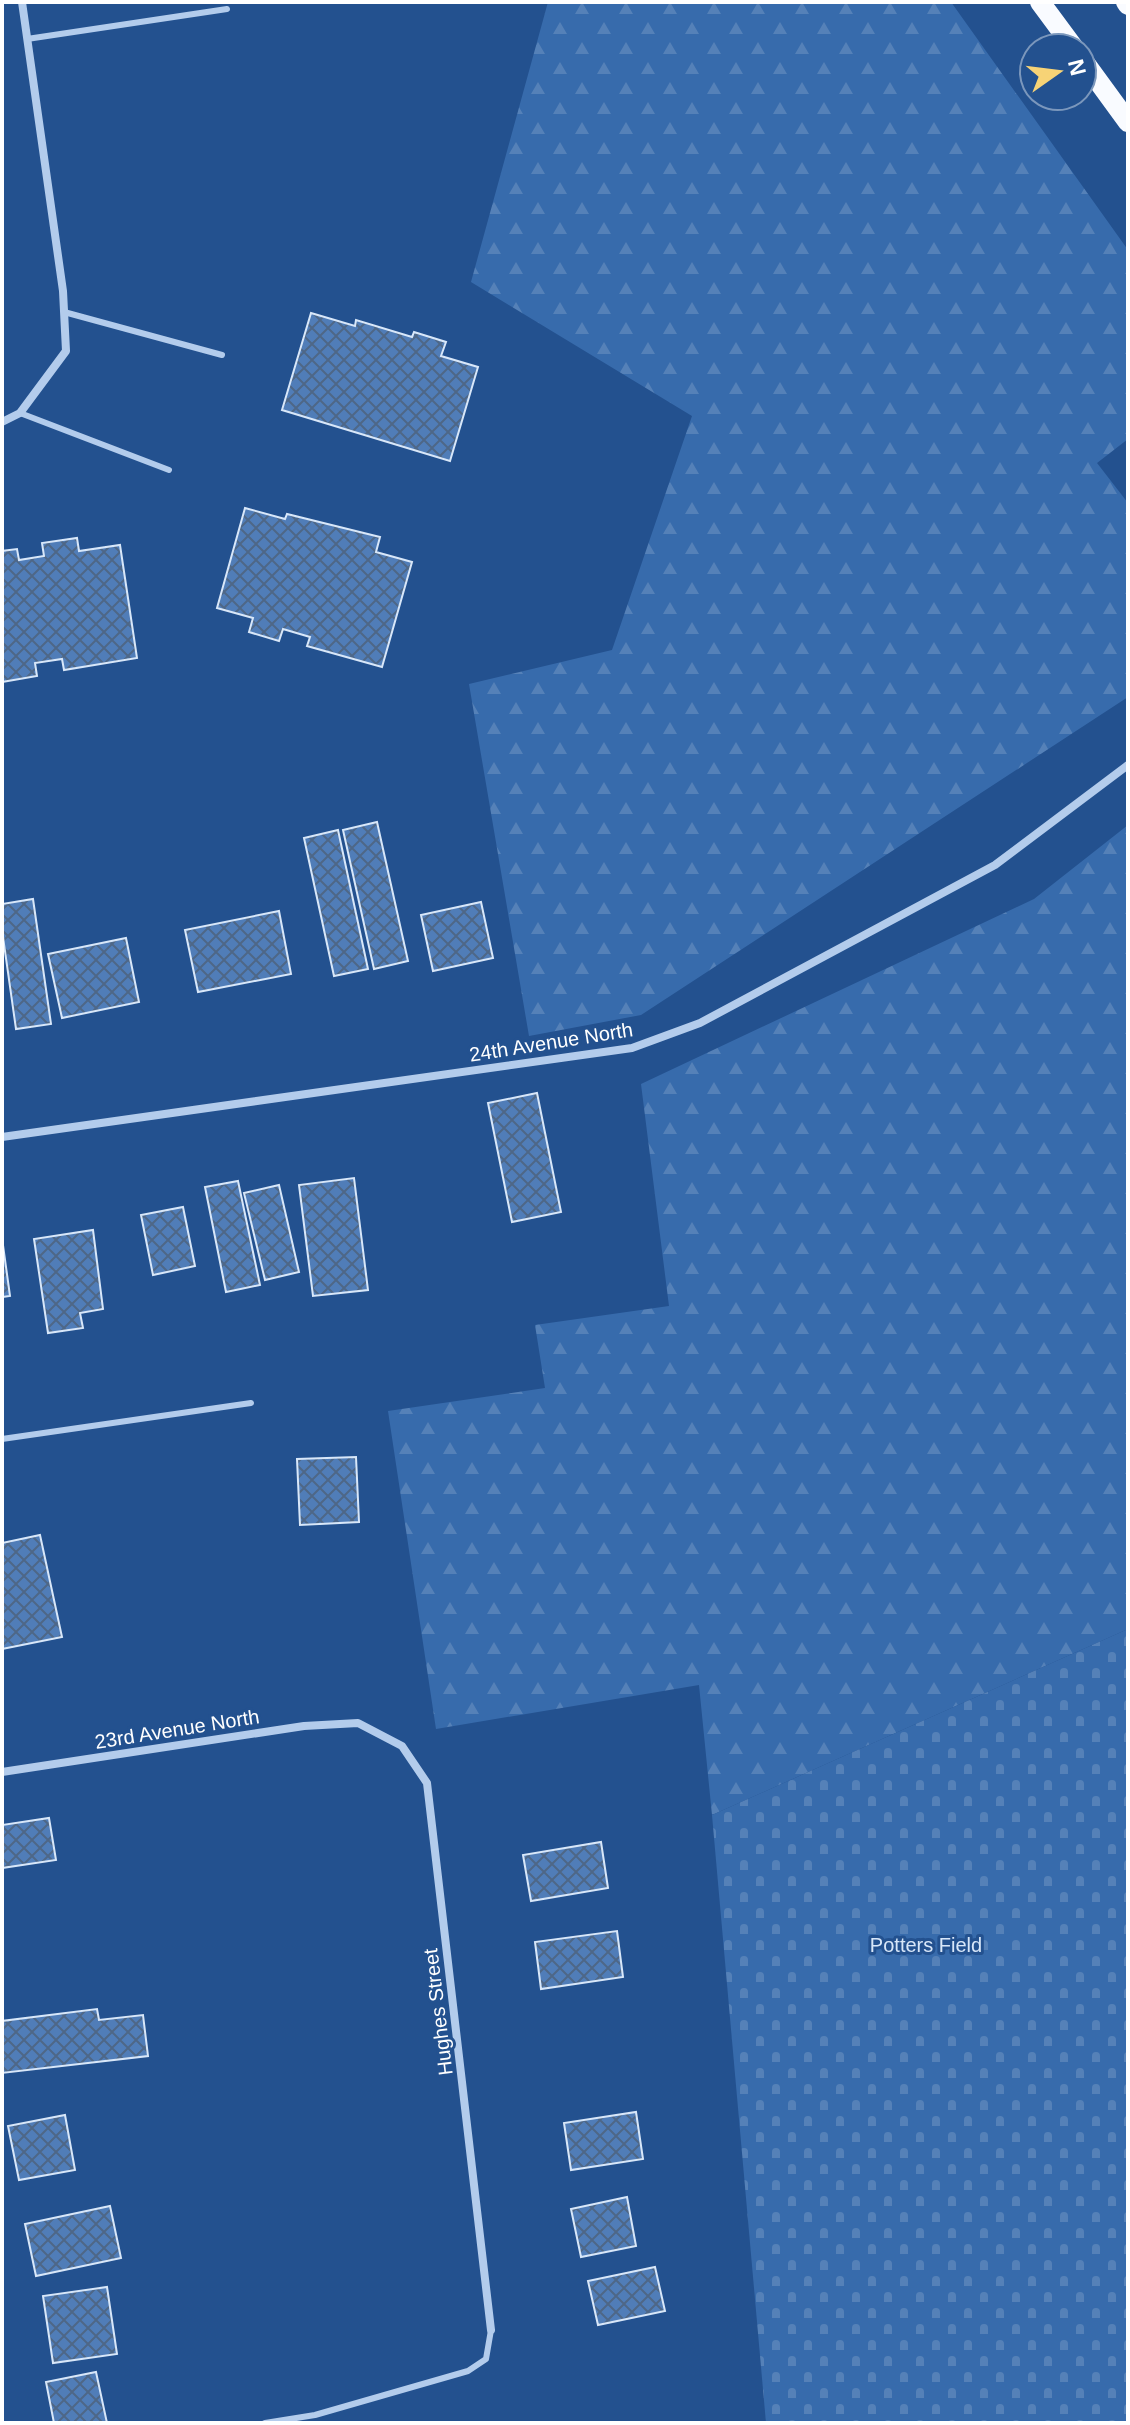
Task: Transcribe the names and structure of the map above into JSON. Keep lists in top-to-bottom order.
{
  "streets": {
    "street": ["24th Avenue North", "23rd Avenue North", "Hughes Street"]
  },
  "crossings": [
    ["23rd Avenue North", "Hughes Street"]
  ],
  "parks": ["Potters Field"],
  "north": "right"
}
